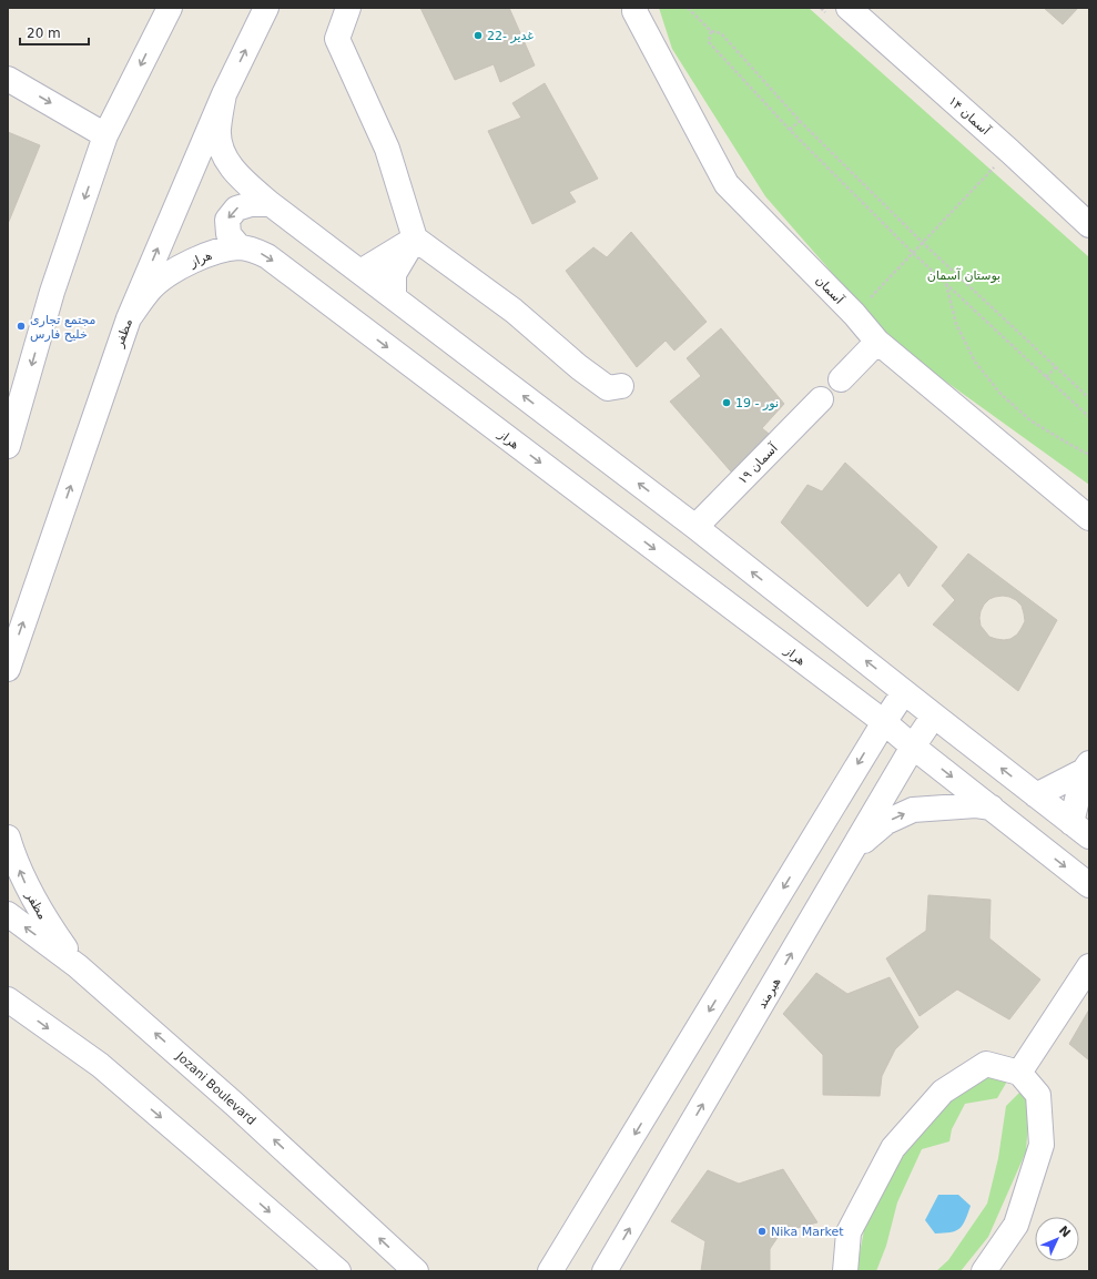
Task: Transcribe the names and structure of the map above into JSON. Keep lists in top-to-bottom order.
{
  "streets": {
    "street": [
      "آسمان ۱۴",
      "هراز",
      "آسمان",
      "مظفر",
      "آسمان ۱۹",
      "هیرمند",
      "Jozani Boulevard"
    ]
  },
  "crossings": [
    ["هراز", "مظفر"],
    ["هراز", "هیرمند"],
    ["مظفر", "Jozani Boulevard"]
  ],
  "parks": ["بوستان آسمان"],
  "places": [
    "22- غدیر",
    "مجتمع تجاری خلیح فارس",
    "19 - نور",
    "Nika Market"
  ],
  "scale_bar": "20 m",
  "north": "top right"
}
